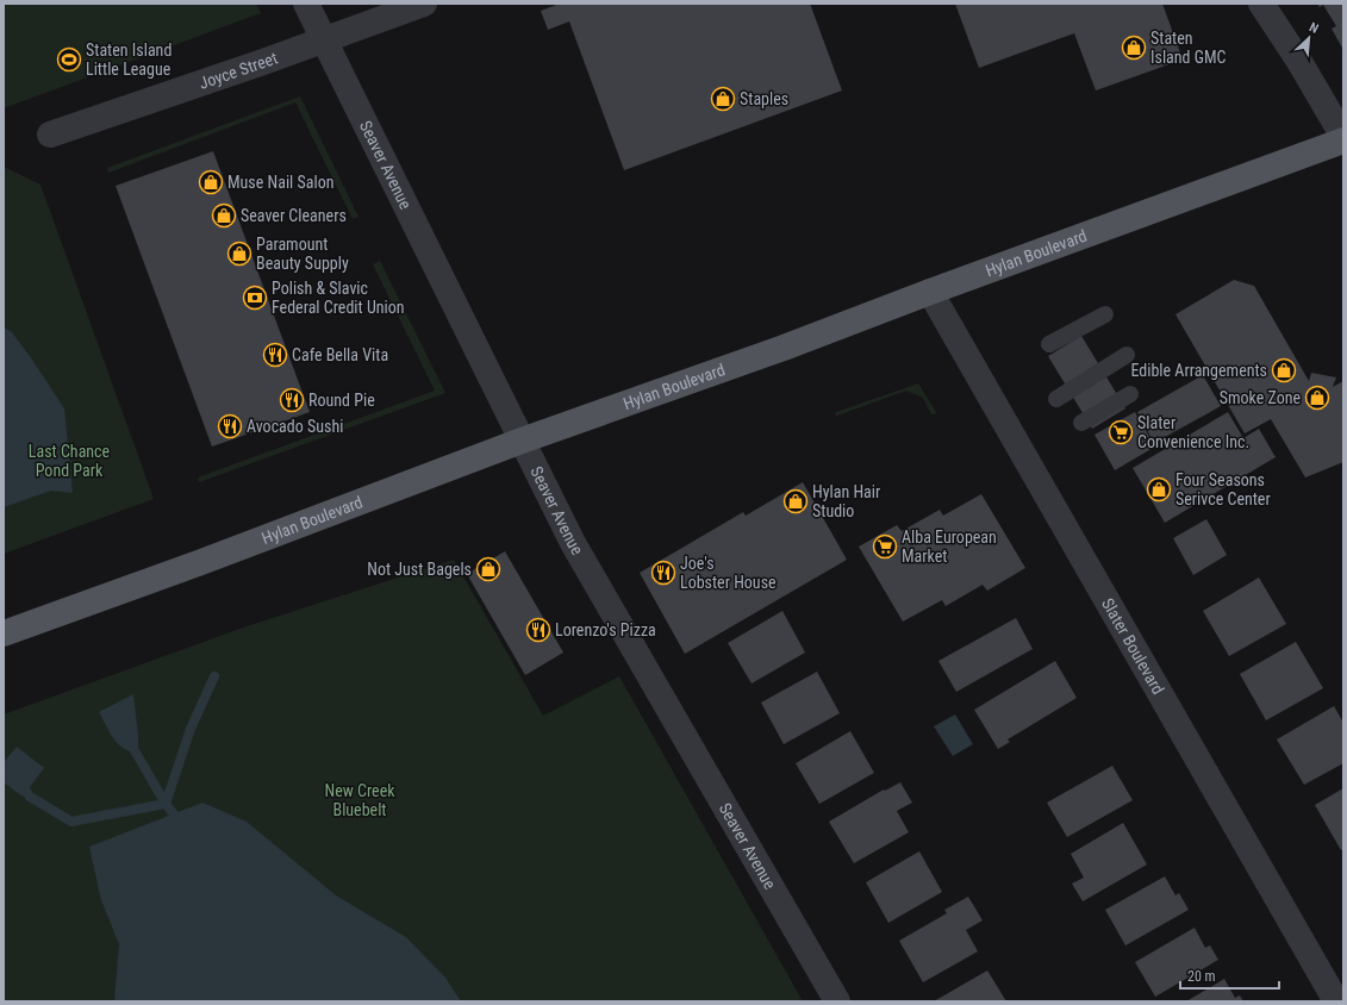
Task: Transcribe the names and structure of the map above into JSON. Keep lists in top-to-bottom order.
{
  "streets": {
    "main road": ["Hylan Boulevard"],
    "street": ["Joyce Street", "Seaver Avenue", "Slater Boulevard"]
  },
  "crossings": [
    ["Joyce Street", "Seaver Avenue"],
    ["Seaver Avenue", "Hylan Boulevard"],
    ["Hylan Boulevard", "Slater Boulevard"]
  ],
  "parks": ["Last Chance Pond Park", "New Creek Bluebelt"],
  "places": {
    "shop": [
      "Staten Island GMC",
      "Staples",
      "Muse Nail Salon",
      "Seaver Cleaners",
      "Paramount Beauty Supply",
      "Edible Arrangements",
      "Smoke Zone",
      "Four Seasons Serivce Center",
      "Hylan Hair Studio",
      "Not Just Bagels"
    ],
    "sports": ["Staten Island Little League"],
    "bank": ["Polish & Slavic Federal Credit Union"],
    "restaurant": [
      "Cafe Bella Vita",
      "Round Pie",
      "Avocado Sushi",
      "Joe's Lobster House",
      "Lorenzo's Pizza"
    ],
    "supermarket": ["Slater Convenience Inc.", "Alba European Market"]
  },
  "scale_bar": "20 m",
  "north": "top right"
}
